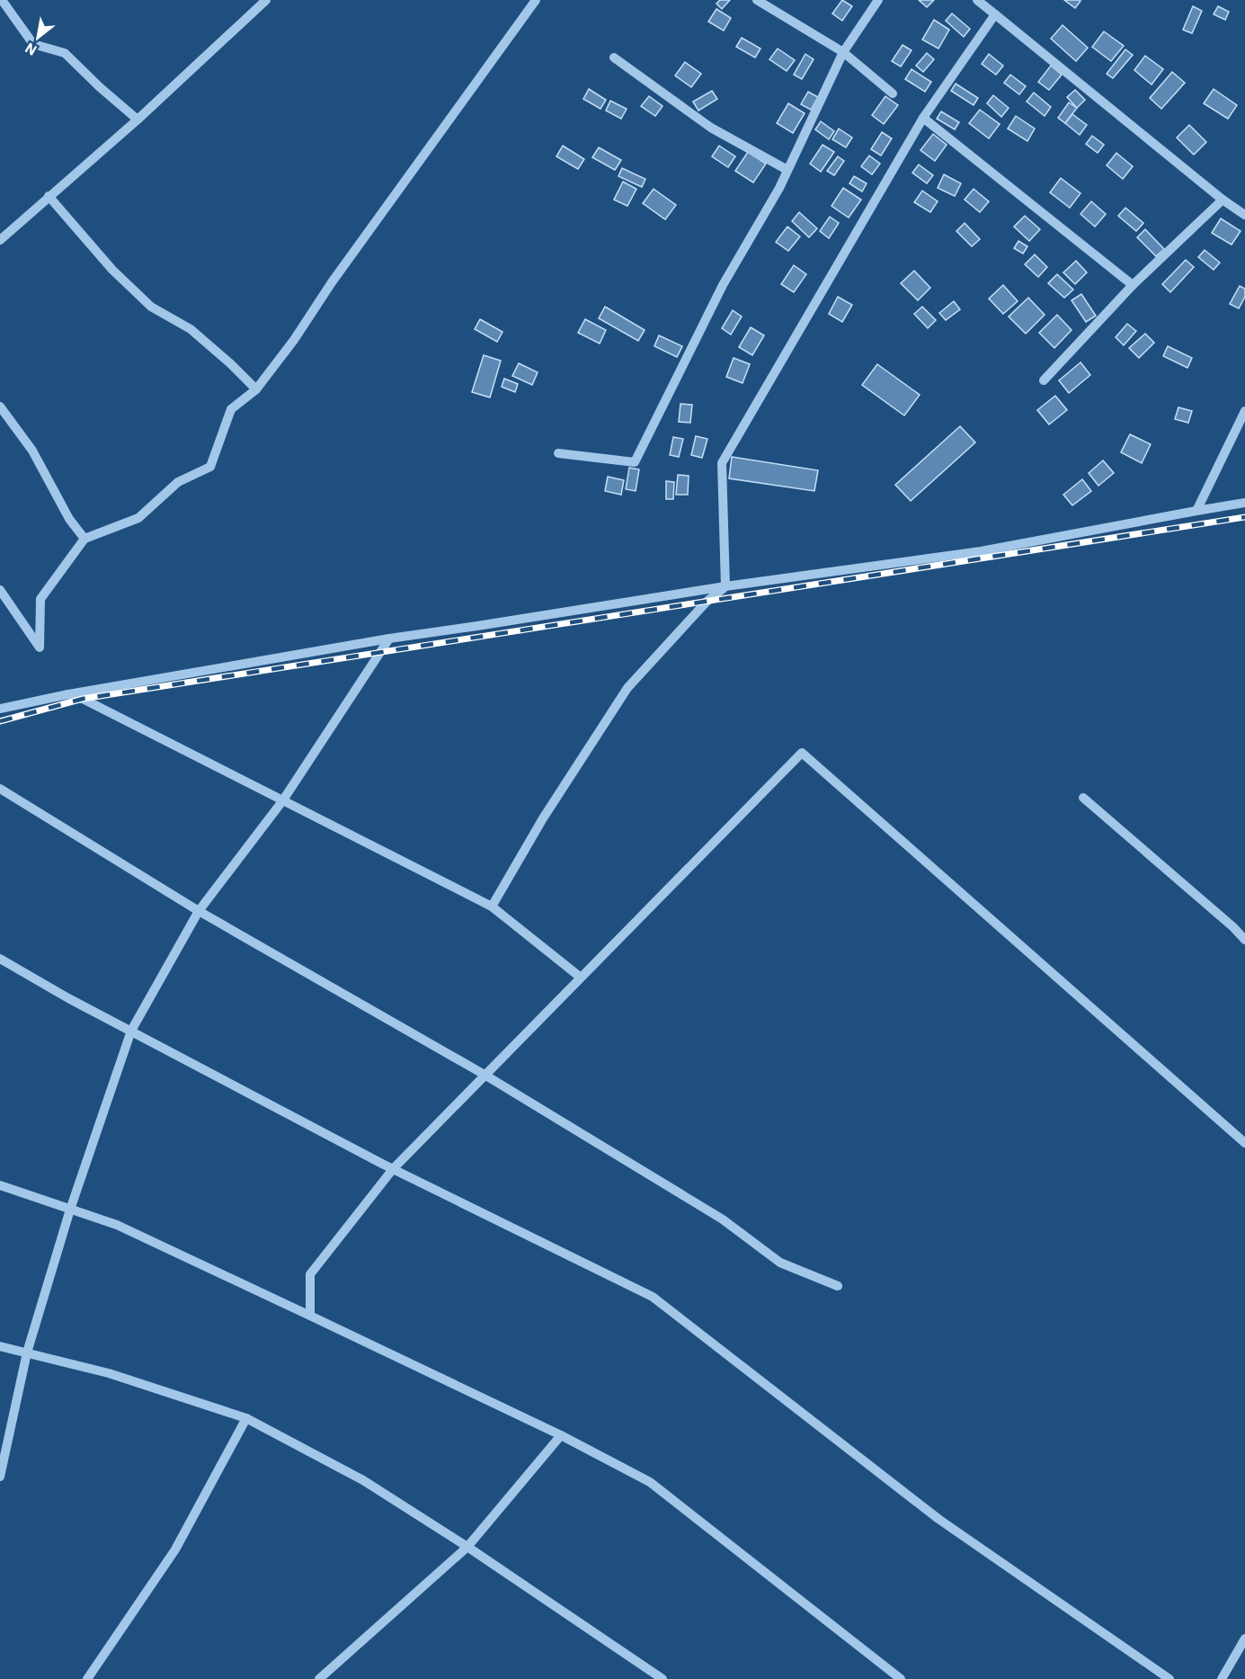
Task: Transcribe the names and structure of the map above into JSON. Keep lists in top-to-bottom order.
{
  "north": "bottom left"
}
